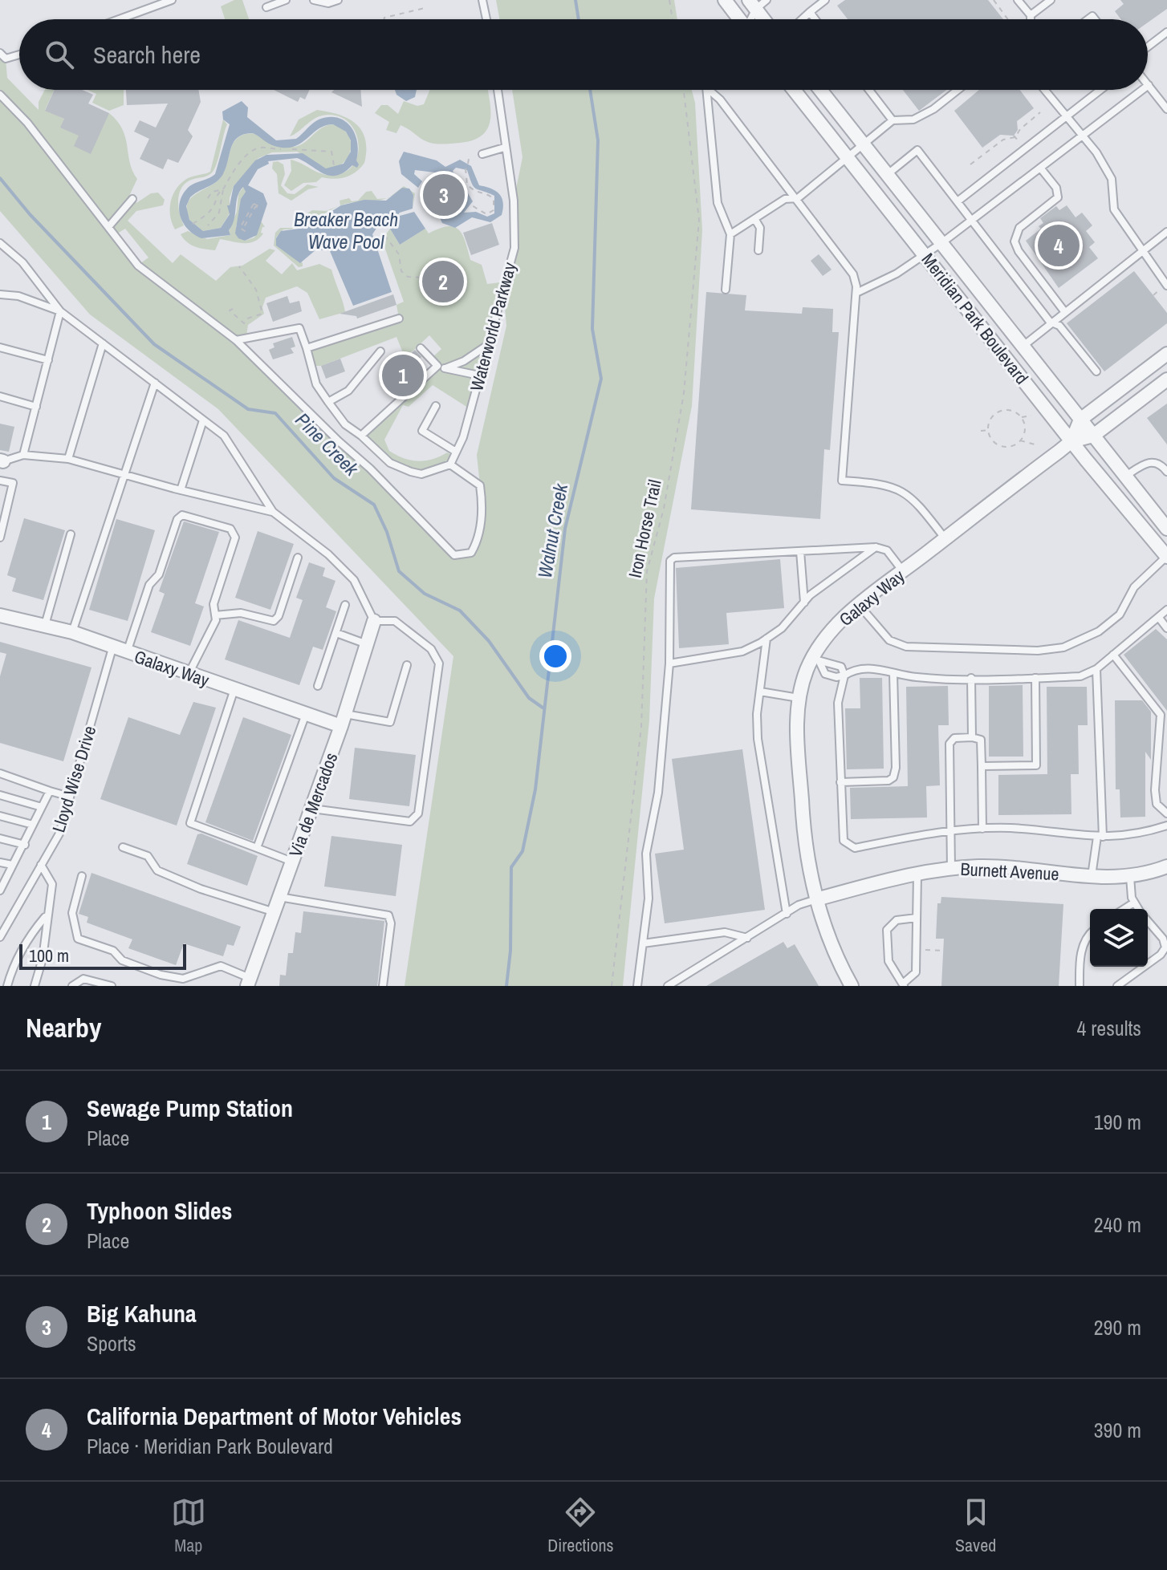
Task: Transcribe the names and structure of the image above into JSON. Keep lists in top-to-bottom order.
{
  "streets": {
    "street": [
      "Meridian Park Boulevard",
      "Galaxy Way",
      "Via de Mercados",
      "Burnett Avenue"
    ],
    "lane": ["Waterworld Parkway", "Lloyd Wise Drive"],
    "path": ["Iron Horse Trail"]
  },
  "crossings": [
    ["Meridian Park Boulevard", "Galaxy Way"],
    ["Galaxy Way", "Lloyd Wise Drive"],
    ["Galaxy Way", "Via de Mercados"],
    ["Galaxy Way", "Burnett Avenue"]
  ],
  "water": ["Breaker Beach Wave Pool", "Pine Creek", "Walnut Creek"],
  "scale_bar": "100 m",
  "page": {
    "search": "Search here",
    "pins": [
      "3",
      "4",
      "2",
      "1"
    ],
    "scale": "100 m",
    "heading": ["Nearby", "4 results"],
    "list": [
      {
        "mark": "1",
        "name": "Sewage Pump Station",
        "note": "Place",
        "value": "190 m"
      },
      {
        "mark": "2",
        "name": "Typhoon Slides",
        "note": "Place",
        "value": "240 m"
      },
      {
        "mark": "3",
        "name": "Big Kahuna",
        "note": "Sports",
        "value": "290 m"
      },
      {
        "mark": "4",
        "name": "California Department of Motor Vehicles",
        "note": "Place · Meridian Park Boulevard",
        "value": "390 m"
      }
    ],
    "nav": ["Map", "Directions", "Saved"]
  }
}
